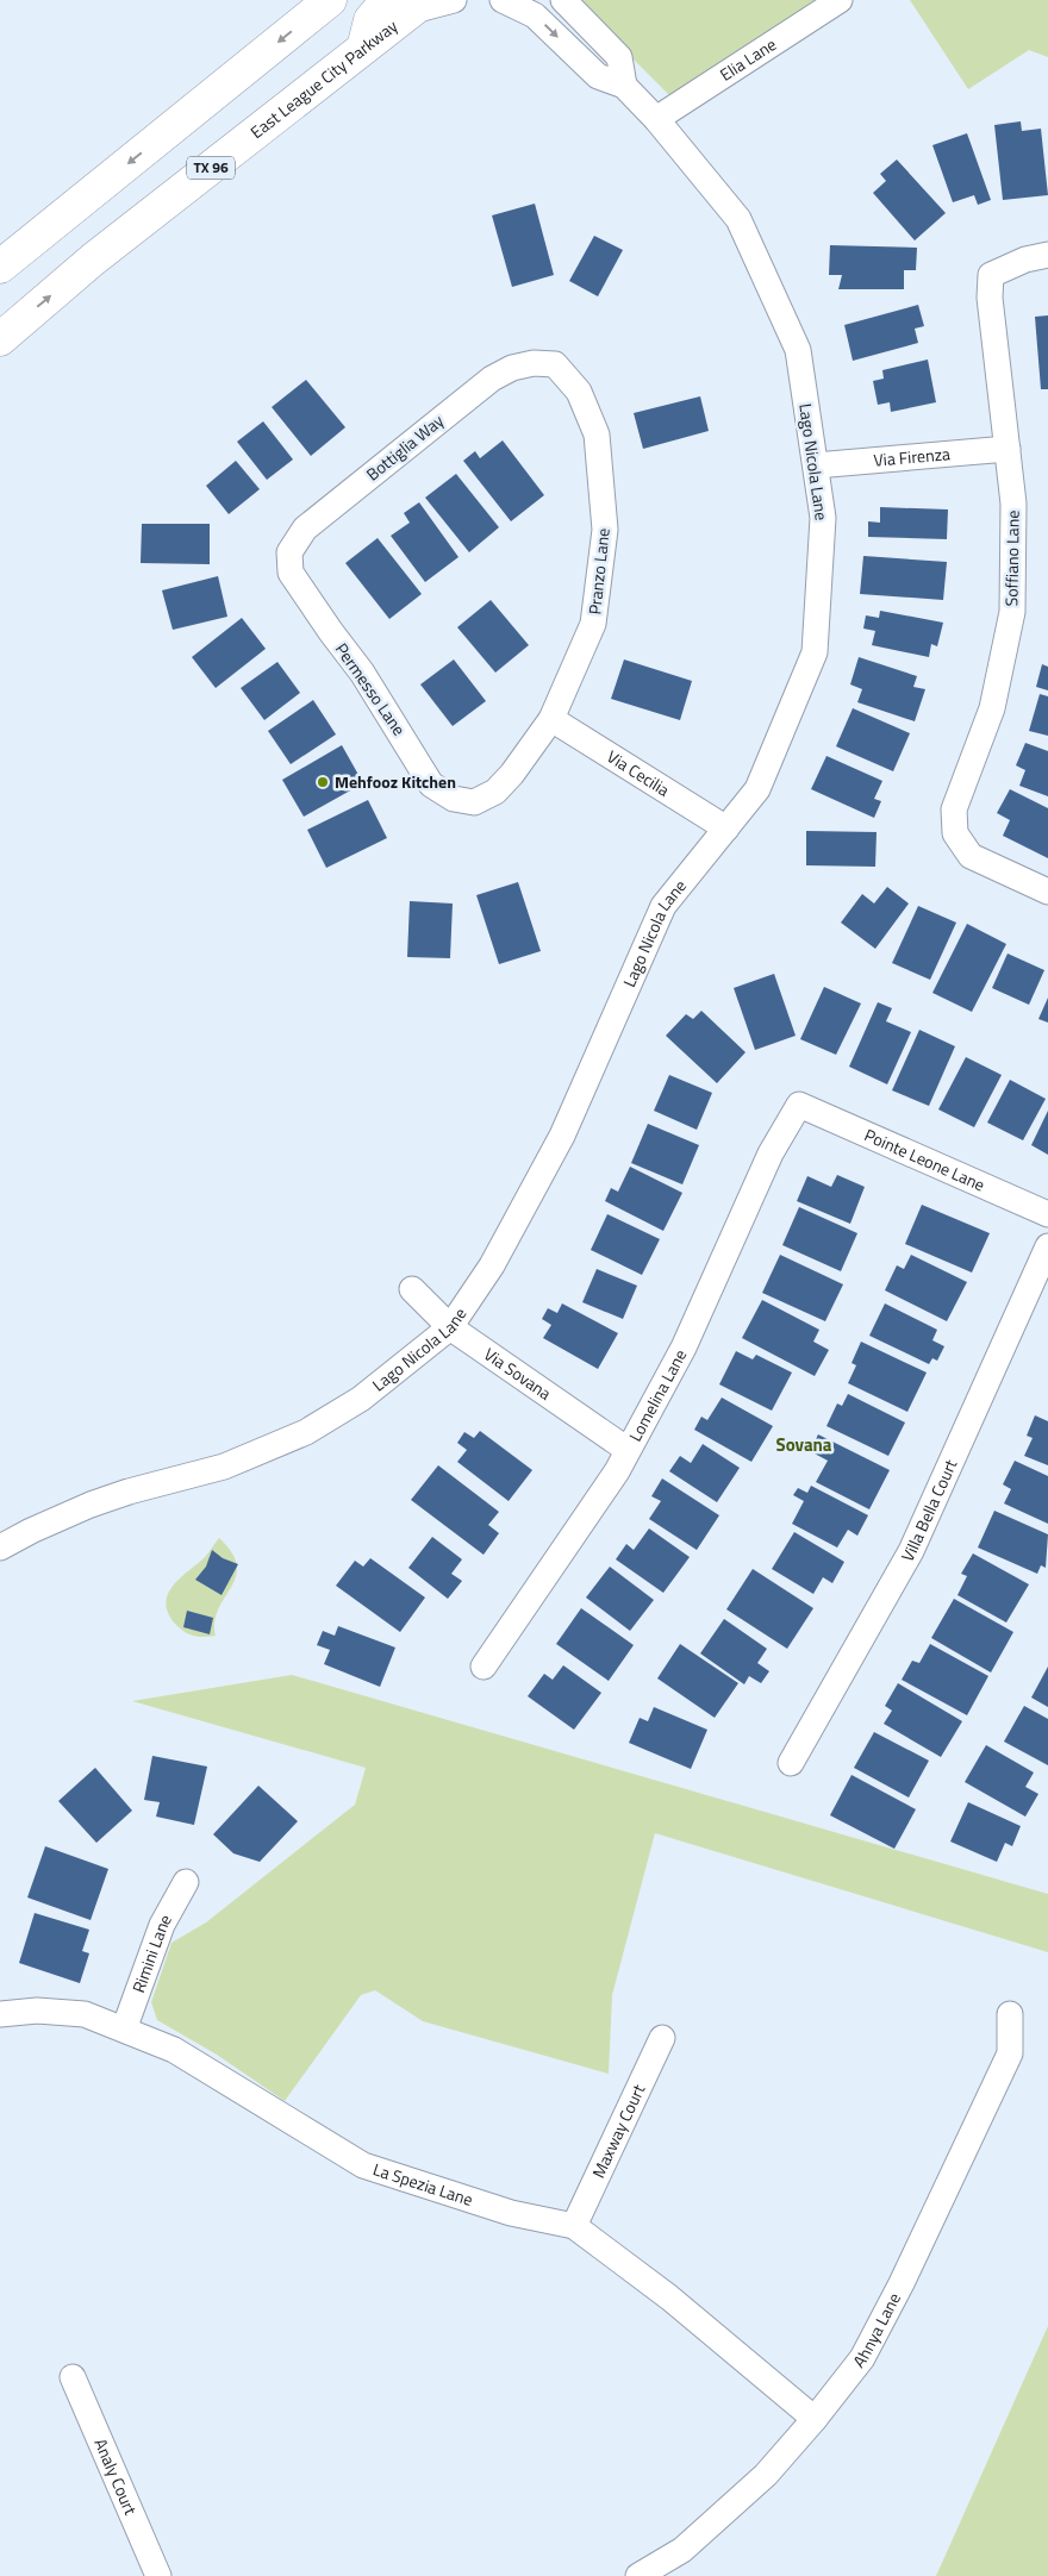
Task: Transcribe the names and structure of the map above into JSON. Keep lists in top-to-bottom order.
{
  "streets": {
    "main road": ["East League City Parkway", "TX 96"],
    "street": [
      "Elia Lane",
      "Bottiglia Way",
      "Via Firenza",
      "Lago Nicola Lane",
      "Soffiano Lane",
      "Pranzo Lane",
      "Permesso Lane",
      "Via Cecilia",
      "Pointe Leone Lane",
      "Via Sovana",
      "Lomelina Lane",
      "Villa Bella Court",
      "Rimini Lane",
      "Maxway Court",
      "La Spezia Lane",
      "Ahnya Lane",
      "Analy Court"
    ]
  },
  "crossings": [
    ["Elia Lane", "Lago Nicola Lane"],
    ["Bottiglia Way", "Pranzo Lane"],
    ["Bottiglia Way", "Permesso Lane"],
    ["Via Firenza", "Lago Nicola Lane"],
    ["Via Firenza", "Soffiano Lane"],
    ["Lago Nicola Lane", "Via Cecilia"],
    ["Lago Nicola Lane", "Via Sovana"],
    ["Pranzo Lane", "Permesso Lane"],
    ["Pranzo Lane", "Via Cecilia"],
    ["Pointe Leone Lane", "Lomelina Lane"],
    ["Via Sovana", "Lomelina Lane"],
    ["Rimini Lane", "La Spezia Lane"],
    ["Maxway Court", "La Spezia Lane"],
    ["La Spezia Lane", "Ahnya Lane"]
  ],
  "districts": ["Sovana"],
  "places": ["Mehfooz Kitchen"]
}
